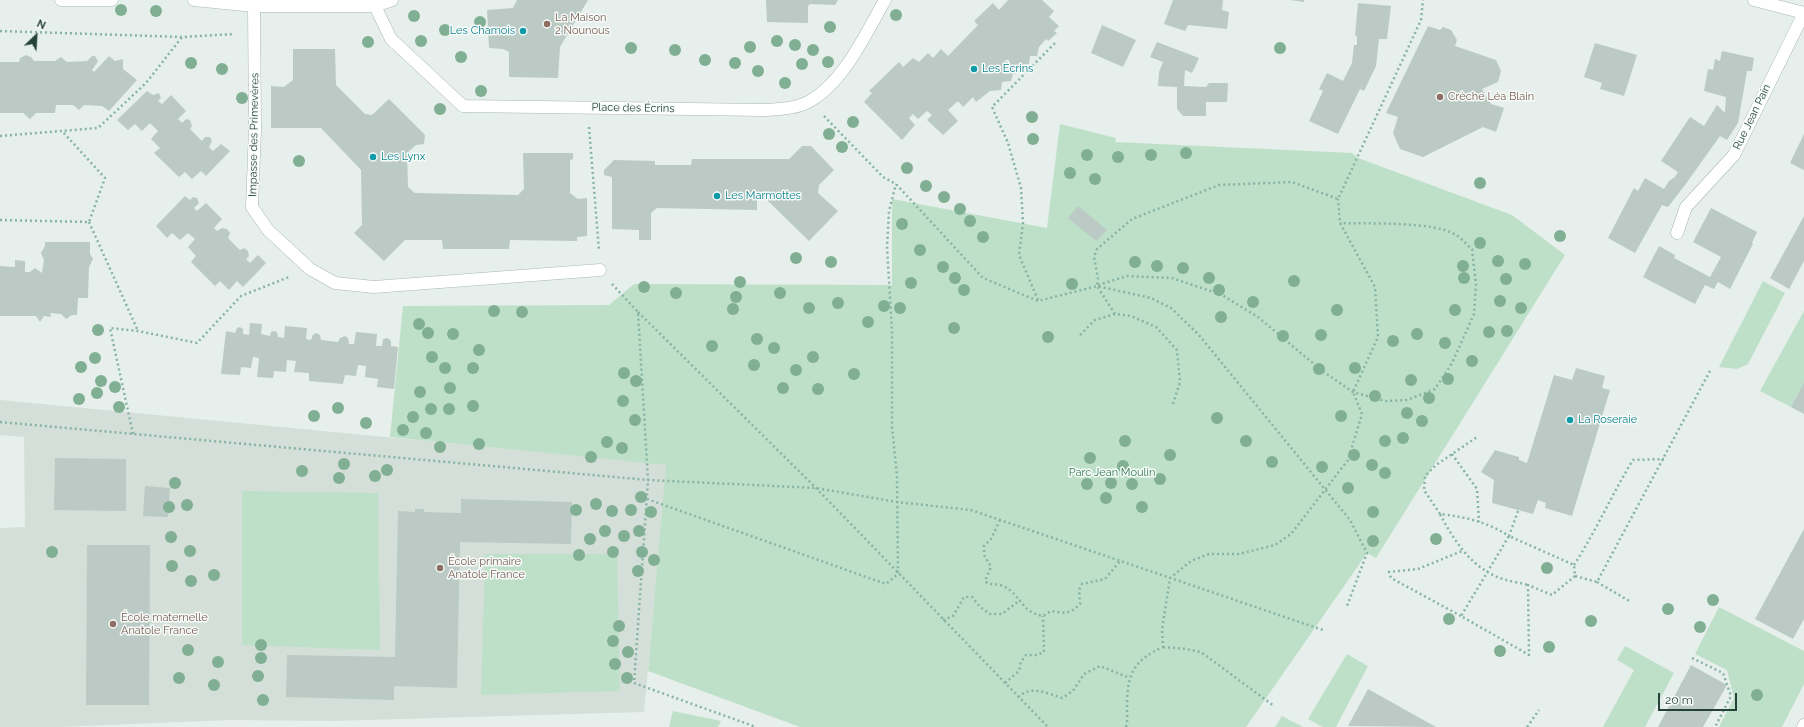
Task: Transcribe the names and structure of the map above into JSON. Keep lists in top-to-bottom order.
{
  "streets": {
    "street": ["Place des Écrins", "Rue Jean Pain", "Impasse des Primevères"]
  },
  "parks": ["Parc Jean Moulin"],
  "places": [
    "La Maison 2 Nounous",
    "Les Chamois",
    "Les Écrins",
    "Crèche Léa Blain",
    "Les Lynx",
    "Les Marmottes",
    "La Roseraie",
    "École primaire Anatole France",
    "École maternelle Anatole France"
  ],
  "scale_bar": "20 m",
  "north": "top right"
}
